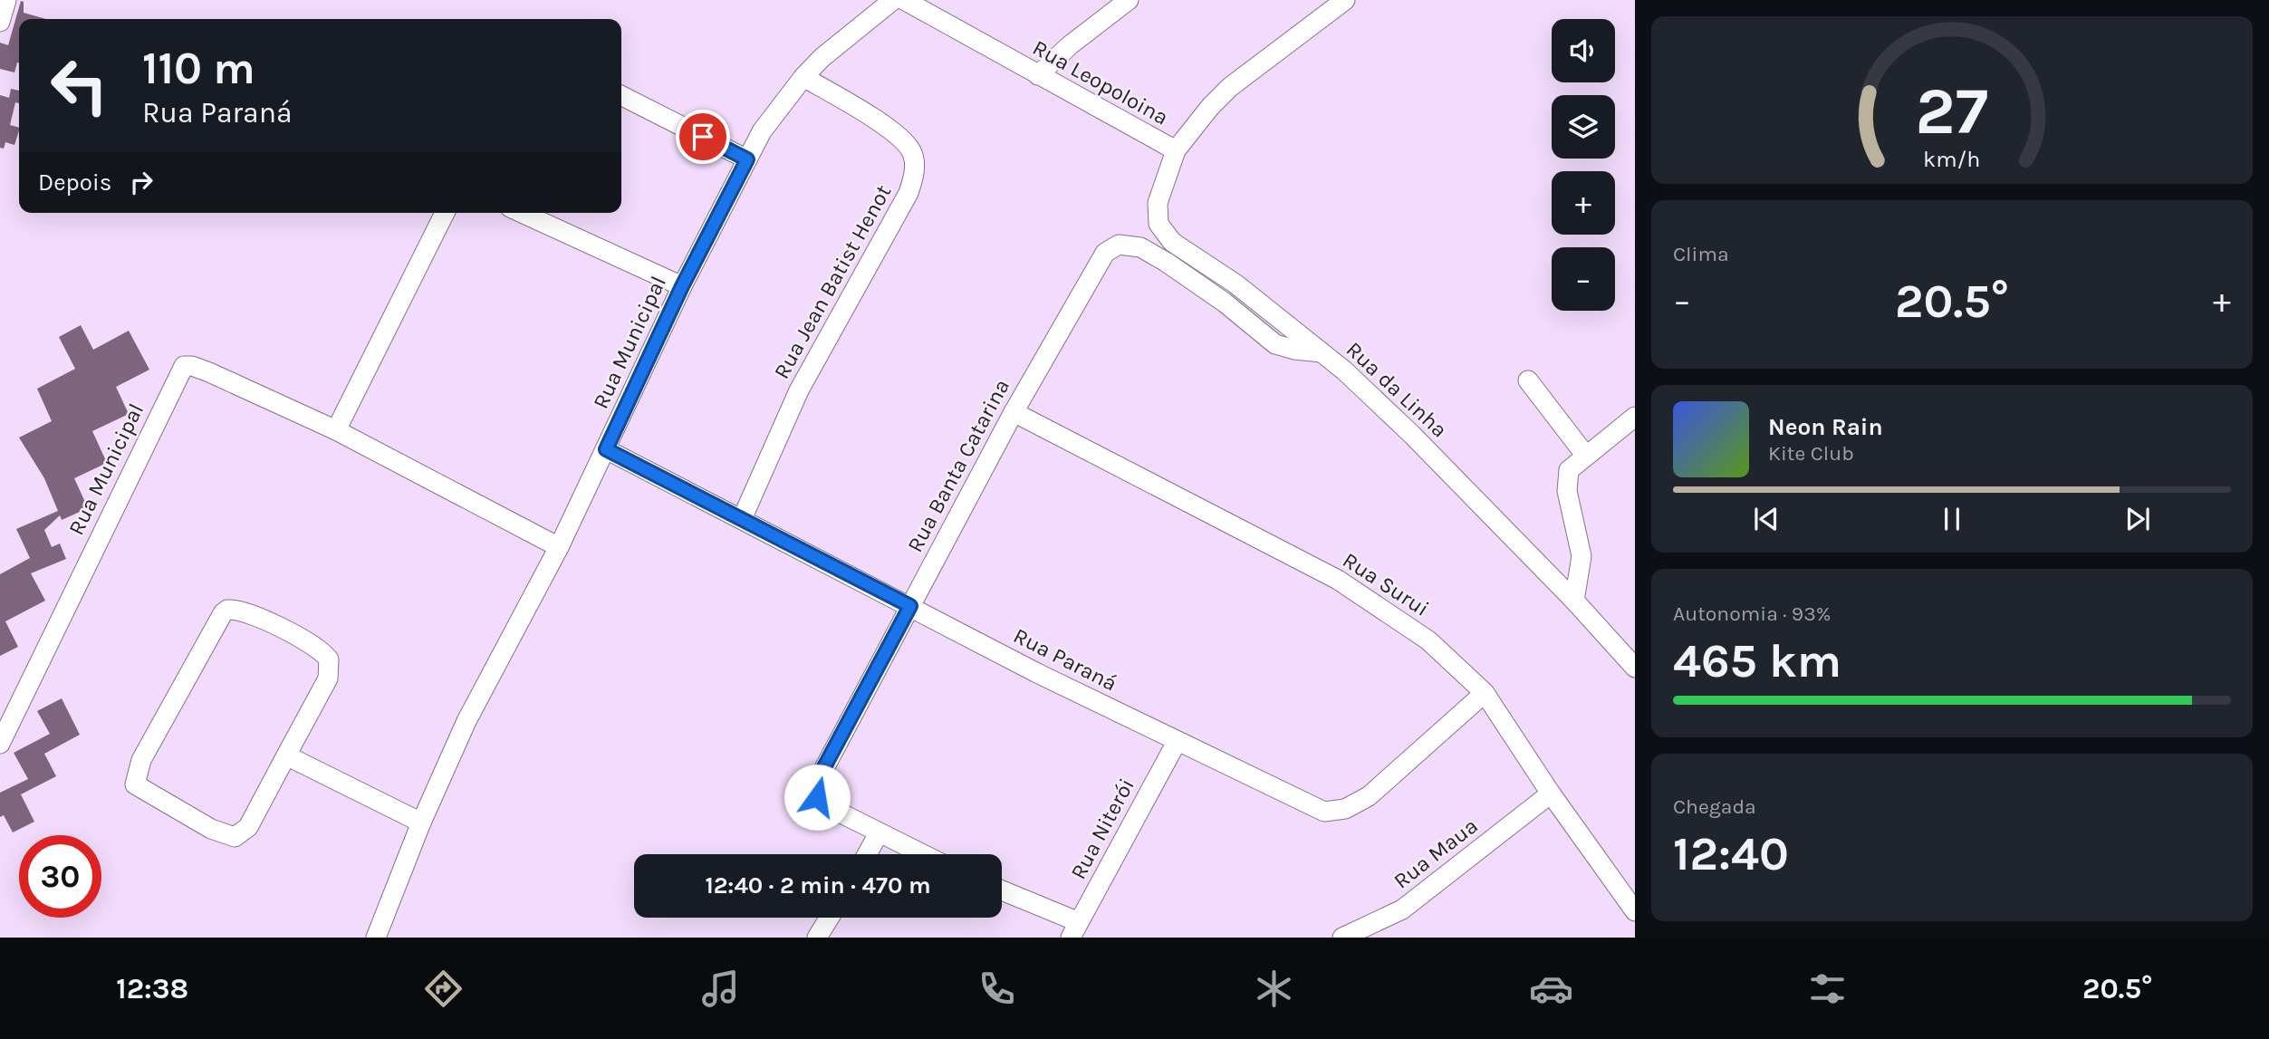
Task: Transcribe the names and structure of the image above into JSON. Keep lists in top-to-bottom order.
{
  "streets": {
    "street": [
      "Rua Leopoloina",
      "Rua Jean Batist Henot",
      "Rua Municipal",
      "Rua da Linha",
      "Rua Banta Catarina",
      "Rua Surui",
      "Rua Paraná",
      "Rua Niterói",
      "Rua Maua"
    ]
  },
  "crossings": [
    ["Rua Leopoloina", "Rua da Linha"],
    ["Rua Jean Batist Henot", "Rua Municipal"],
    ["Rua Jean Batist Henot", "Rua Paraná"],
    ["Rua Municipal", "Rua Paraná"],
    ["Rua da Linha", "Rua Banta Catarina"],
    ["Rua Banta Catarina", "Rua Surui"],
    ["Rua Banta Catarina", "Rua Paraná"],
    ["Rua Surui", "Rua Paraná"],
    ["Rua Surui", "Rua Maua"],
    ["Rua Paraná", "Rua Niterói"]
  ],
  "page": {
    "map_buttons": ["+", "−"],
    "turn": ["110 m", "Rua Paraná"],
    "then": "Depois",
    "tile": [
      "Clima",
      ["Autonomia · 93%", "465 km"],
      ["Chegada", "12:40"]
    ],
    "heat": ["−", "20.5°", "+"],
    "song": ["Neon Rain", "Kite Club"],
    "limit": "30",
    "trip": "12:40 · 2 min · 470 m",
    "tabs": ["12:38", "20.5°"],
    "gauge": ["27", "km/h"]
  }
}
